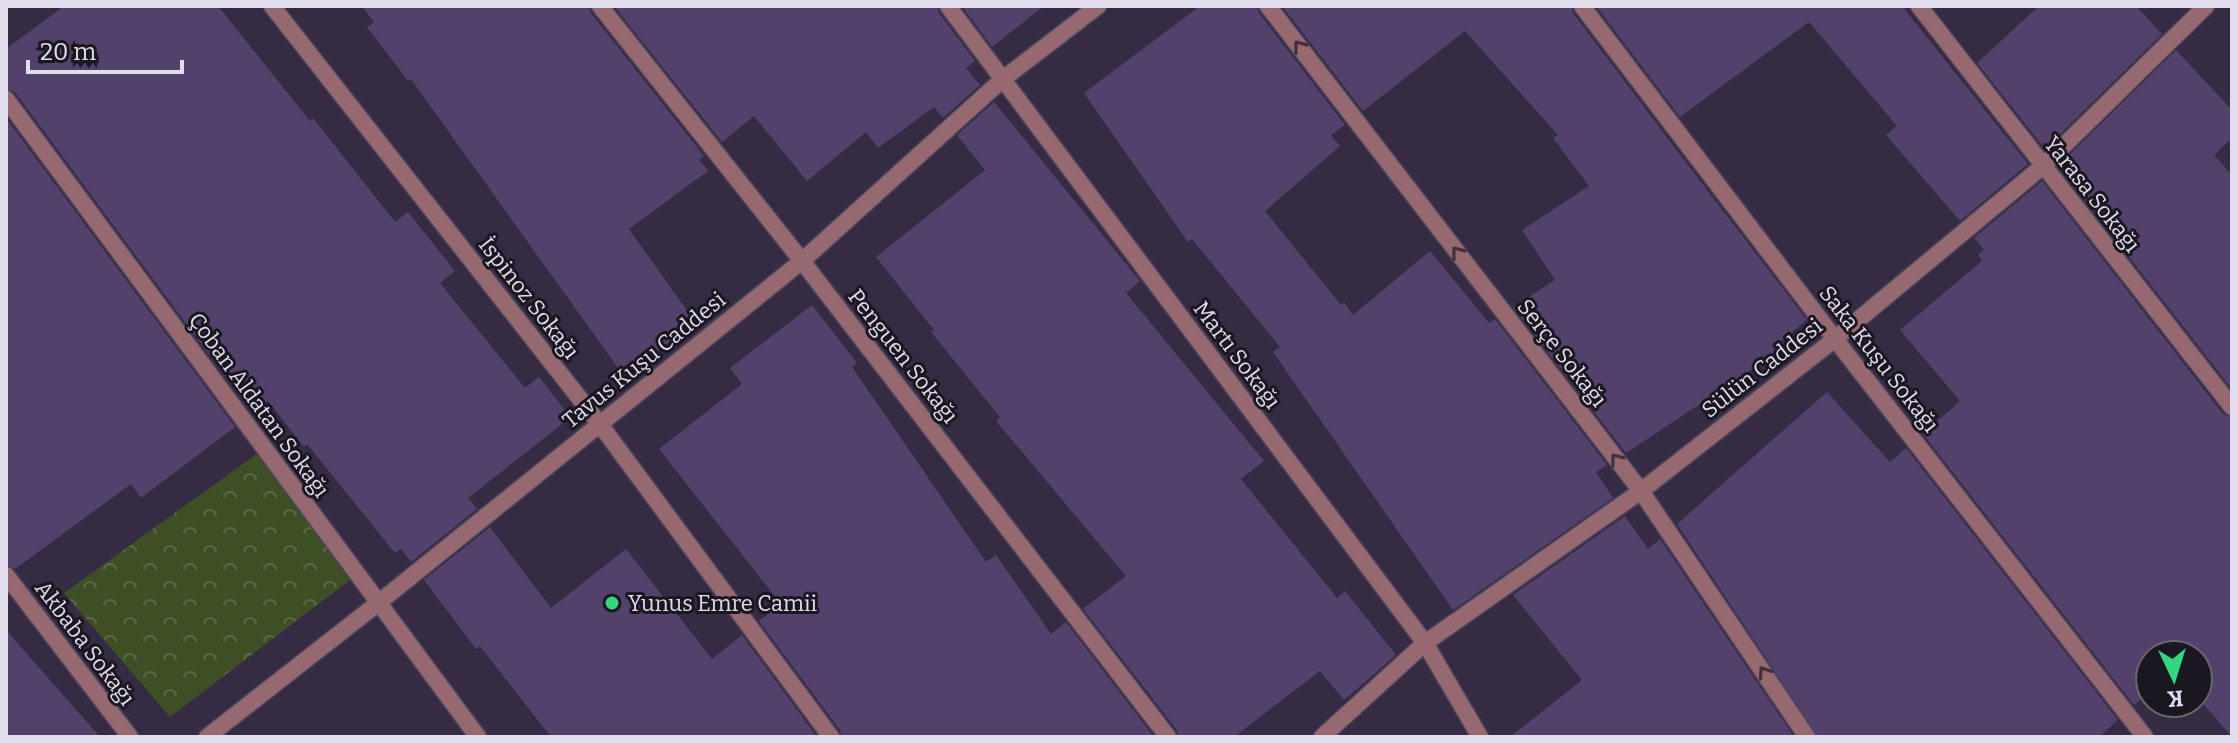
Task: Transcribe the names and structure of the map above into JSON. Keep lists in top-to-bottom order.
{
  "streets": {
    "street": [
      "Yarasa Sokağı",
      "İspinoz Sokağı",
      "Serçe Sokağı",
      "Martı Sokağı",
      "Penguen Sokağı",
      "Saka Kuşu Sokağı",
      "Tavus Kuşu Caddesi",
      "Sülün Caddesi",
      "Çoban Aldatan Sokağı",
      "Akbaba Sokağı"
    ]
  },
  "crossings": [
    ["Yarasa Sokağı", "Sülün Caddesi"],
    ["İspinoz Sokağı", "Tavus Kuşu Caddesi"],
    ["Serçe Sokağı", "Sülün Caddesi"],
    ["Martı Sokağı", "Tavus Kuşu Caddesi"],
    ["Martı Sokağı", "Sülün Caddesi"],
    ["Penguen Sokağı", "Tavus Kuşu Caddesi"],
    ["Saka Kuşu Sokağı", "Sülün Caddesi"],
    ["Tavus Kuşu Caddesi", "Çoban Aldatan Sokağı"]
  ],
  "one_way": ["Serçe Sokağı"],
  "places": ["Yunus Emre Camii"],
  "scale_bar": "20 m",
  "north": "bottom"
}
